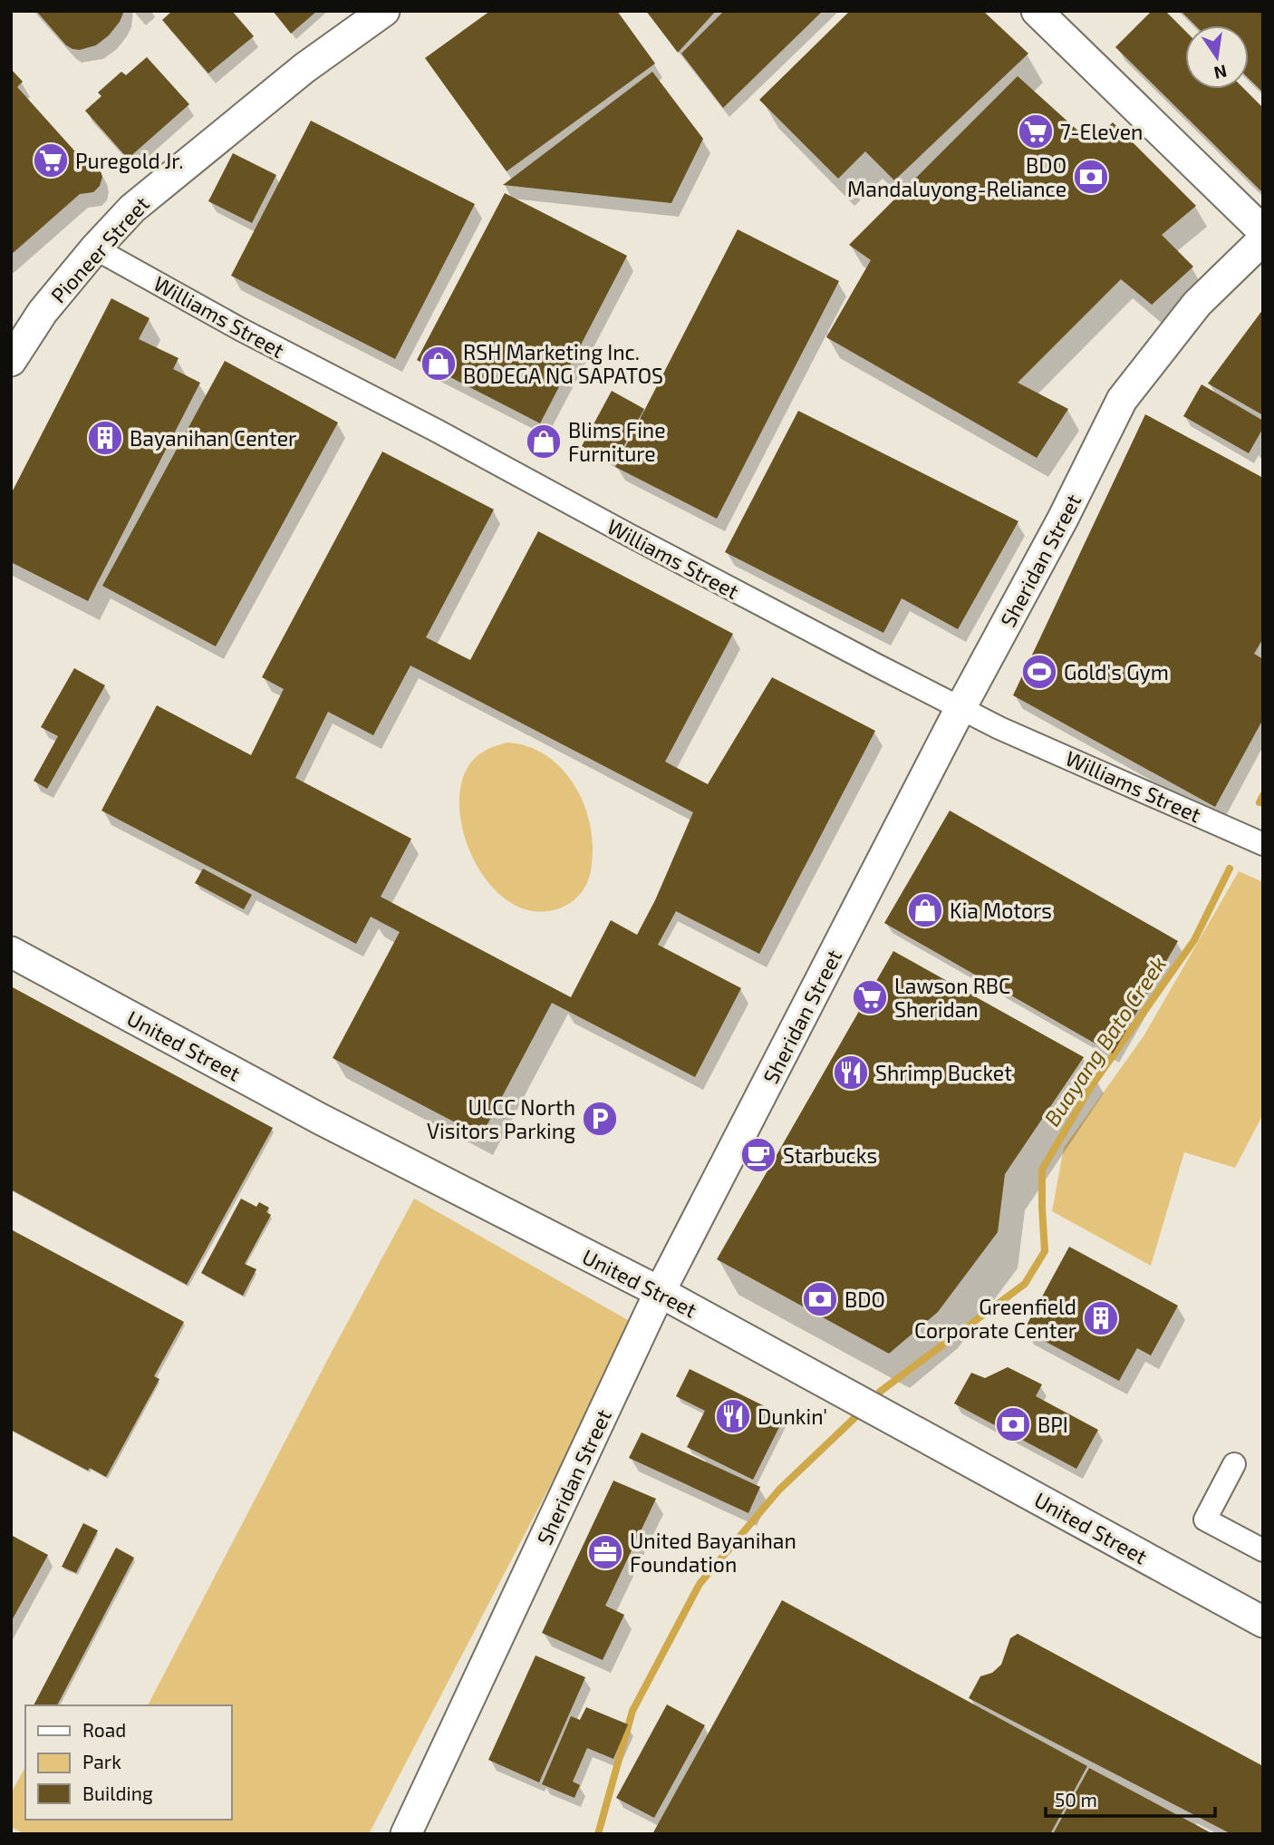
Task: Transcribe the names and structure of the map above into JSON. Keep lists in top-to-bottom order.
{
  "streets": {
    "street": [
      "Pioneer Street",
      "Williams Street",
      "Sheridan Street",
      "United Street"
    ]
  },
  "crossings": [
    ["Pioneer Street", "Williams Street"],
    ["Williams Street", "Sheridan Street"],
    ["Sheridan Street", "United Street"]
  ],
  "water": ["Buayang Bato Creek"],
  "places": {
    "supermarket": ["7-Eleven", "Puregold Jr.", "Lawson RBC Sheridan"],
    "bank": ["BDO Mandaluyong-Reliance", "BDO", "BPI"],
    "shop": ["RSH Marketing Inc. BODEGA NG SAPATOS", "Blims Fine Furniture", "Kia Motors"],
    "building": ["Bayanihan Center", "Greenfield Corporate Center"],
    "sports": ["Gold's Gym"],
    "restaurant": ["Shrimp Bucket", "Dunkin'"],
    "parking": ["ULCC North Visitors Parking"],
    "cafe": ["Starbucks"],
    "office": ["United Bayanihan Foundation"]
  },
  "legend": ["Road", "Park", "Building"],
  "scale_bar": "50 m",
  "north": "bottom"
}
